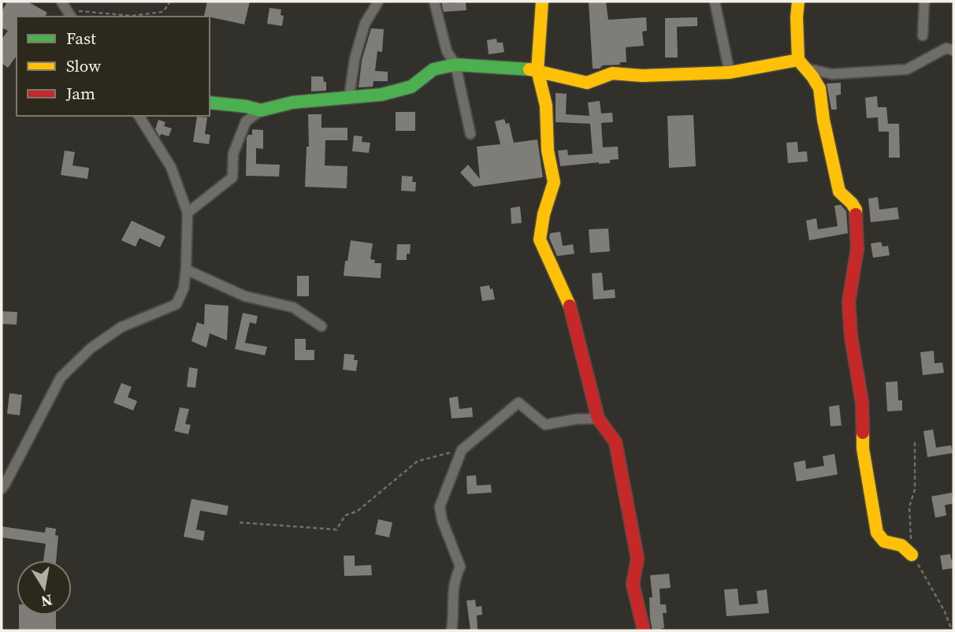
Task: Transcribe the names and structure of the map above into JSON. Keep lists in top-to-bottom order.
{
  "legend": ["Fast", "Slow", "Jam"],
  "north": "bottom"
}
